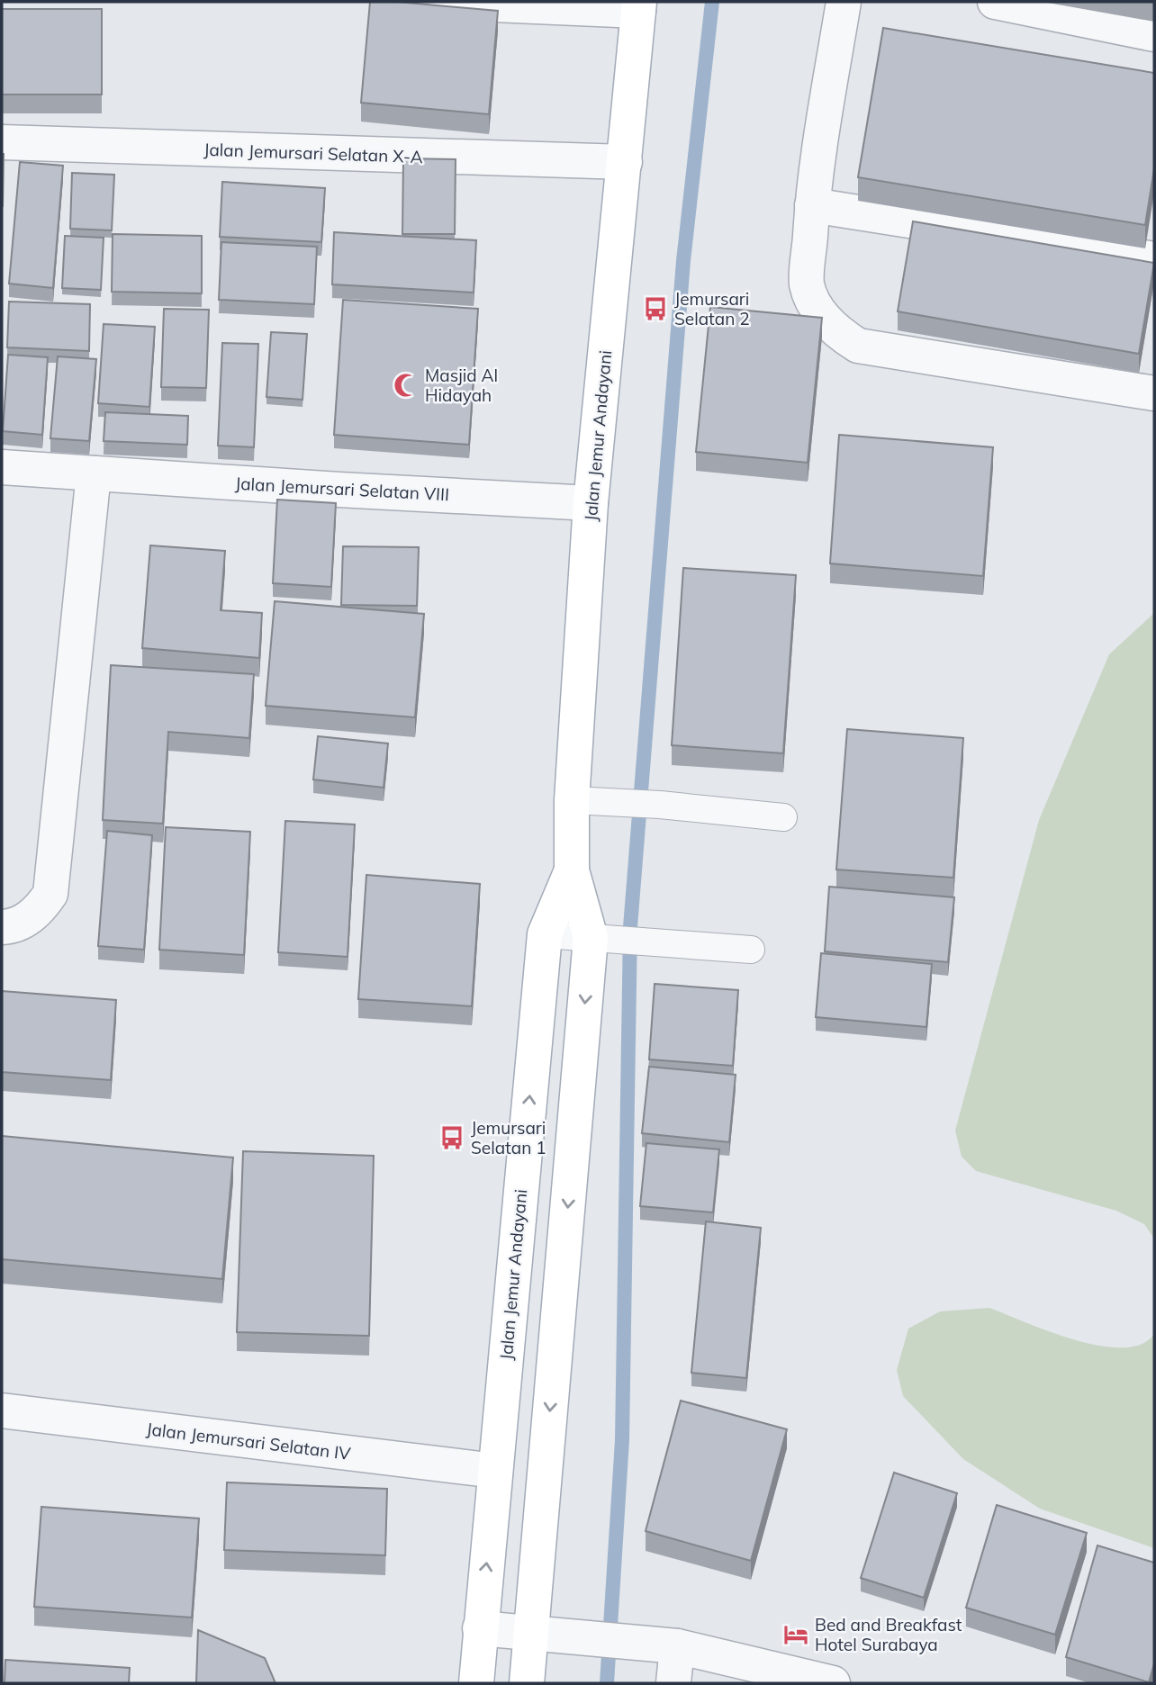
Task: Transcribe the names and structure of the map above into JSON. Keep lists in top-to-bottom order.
{
  "streets": {
    "main road": ["Jalan Jemur Andayani"],
    "street": ["Jalan Jemursari Selatan X-A", "Jalan Jemursari Selatan VIII", "Jalan Jemursari Selatan IV"]
  },
  "crossings": [
    ["Jalan Jemursari Selatan X-A", "Jalan Jemur Andayani"],
    ["Jalan Jemur Andayani", "Jalan Jemursari Selatan VIII"],
    ["Jalan Jemur Andayani", "Jalan Jemursari Selatan IV"]
  ],
  "places": {
    "bus stop": ["Jemursari Selatan 2", "Jemursari Selatan 1"],
    "mosque": ["Masjid Al Hidayah"],
    "hotel": ["Bed and Breakfast Hotel Surabaya"]
  }
}
